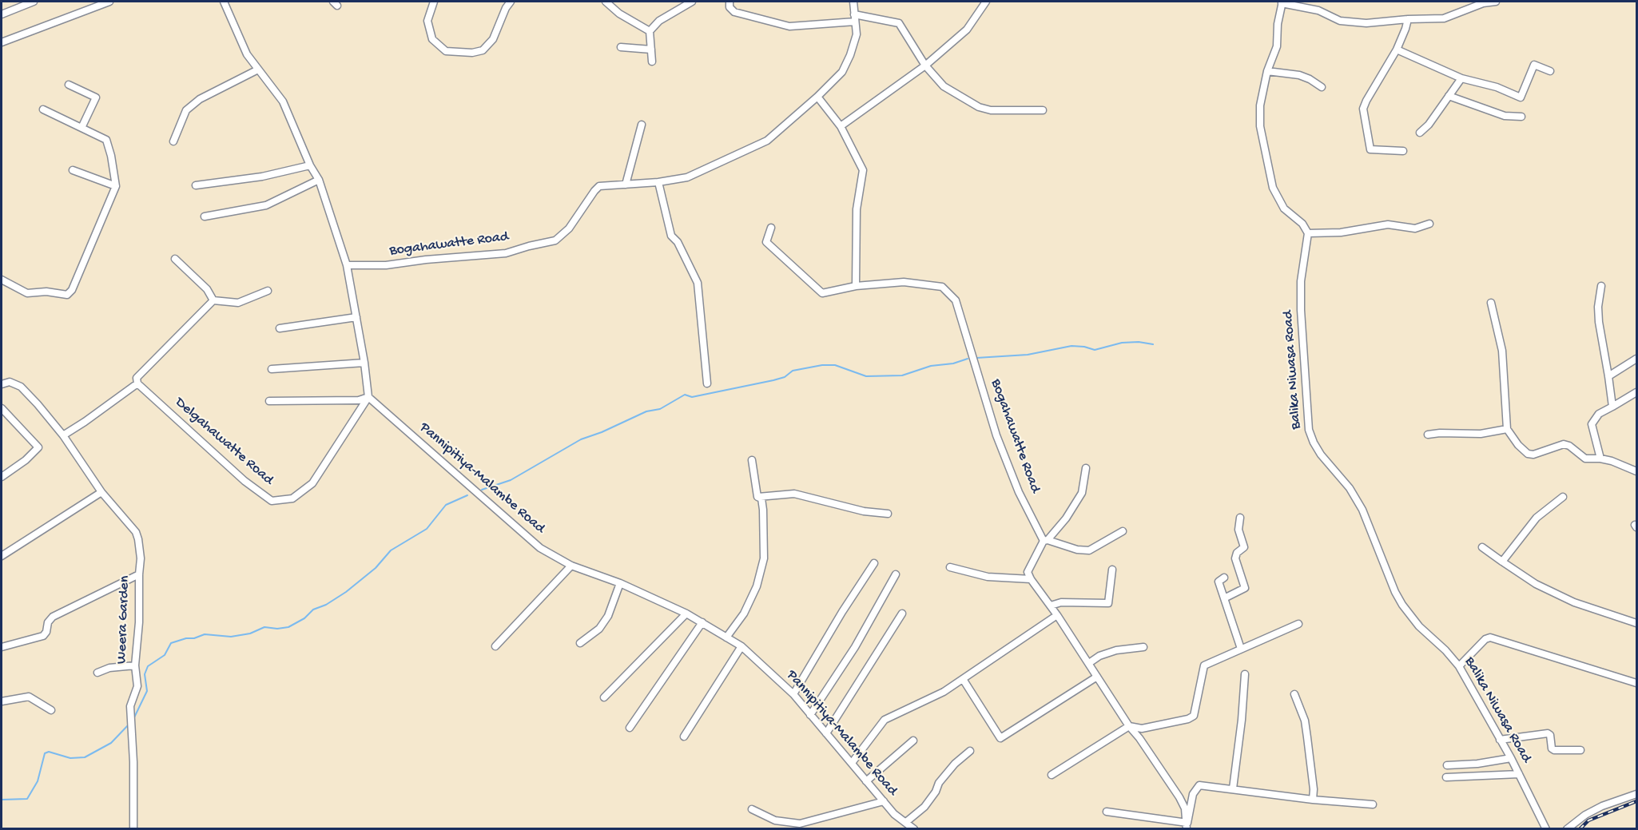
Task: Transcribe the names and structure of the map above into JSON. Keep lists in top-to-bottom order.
{
  "streets": {
    "street": [
      "Bogahawatte Road",
      "Balika Niwasa Road",
      "Delgahawatte Road",
      "Pannipitiya-Malambe Road",
      "Weera Garden"
    ]
  },
  "crossings": [
    ["Delgahawatte Road", "Pannipitiya-Malambe Road"]
  ]
}
